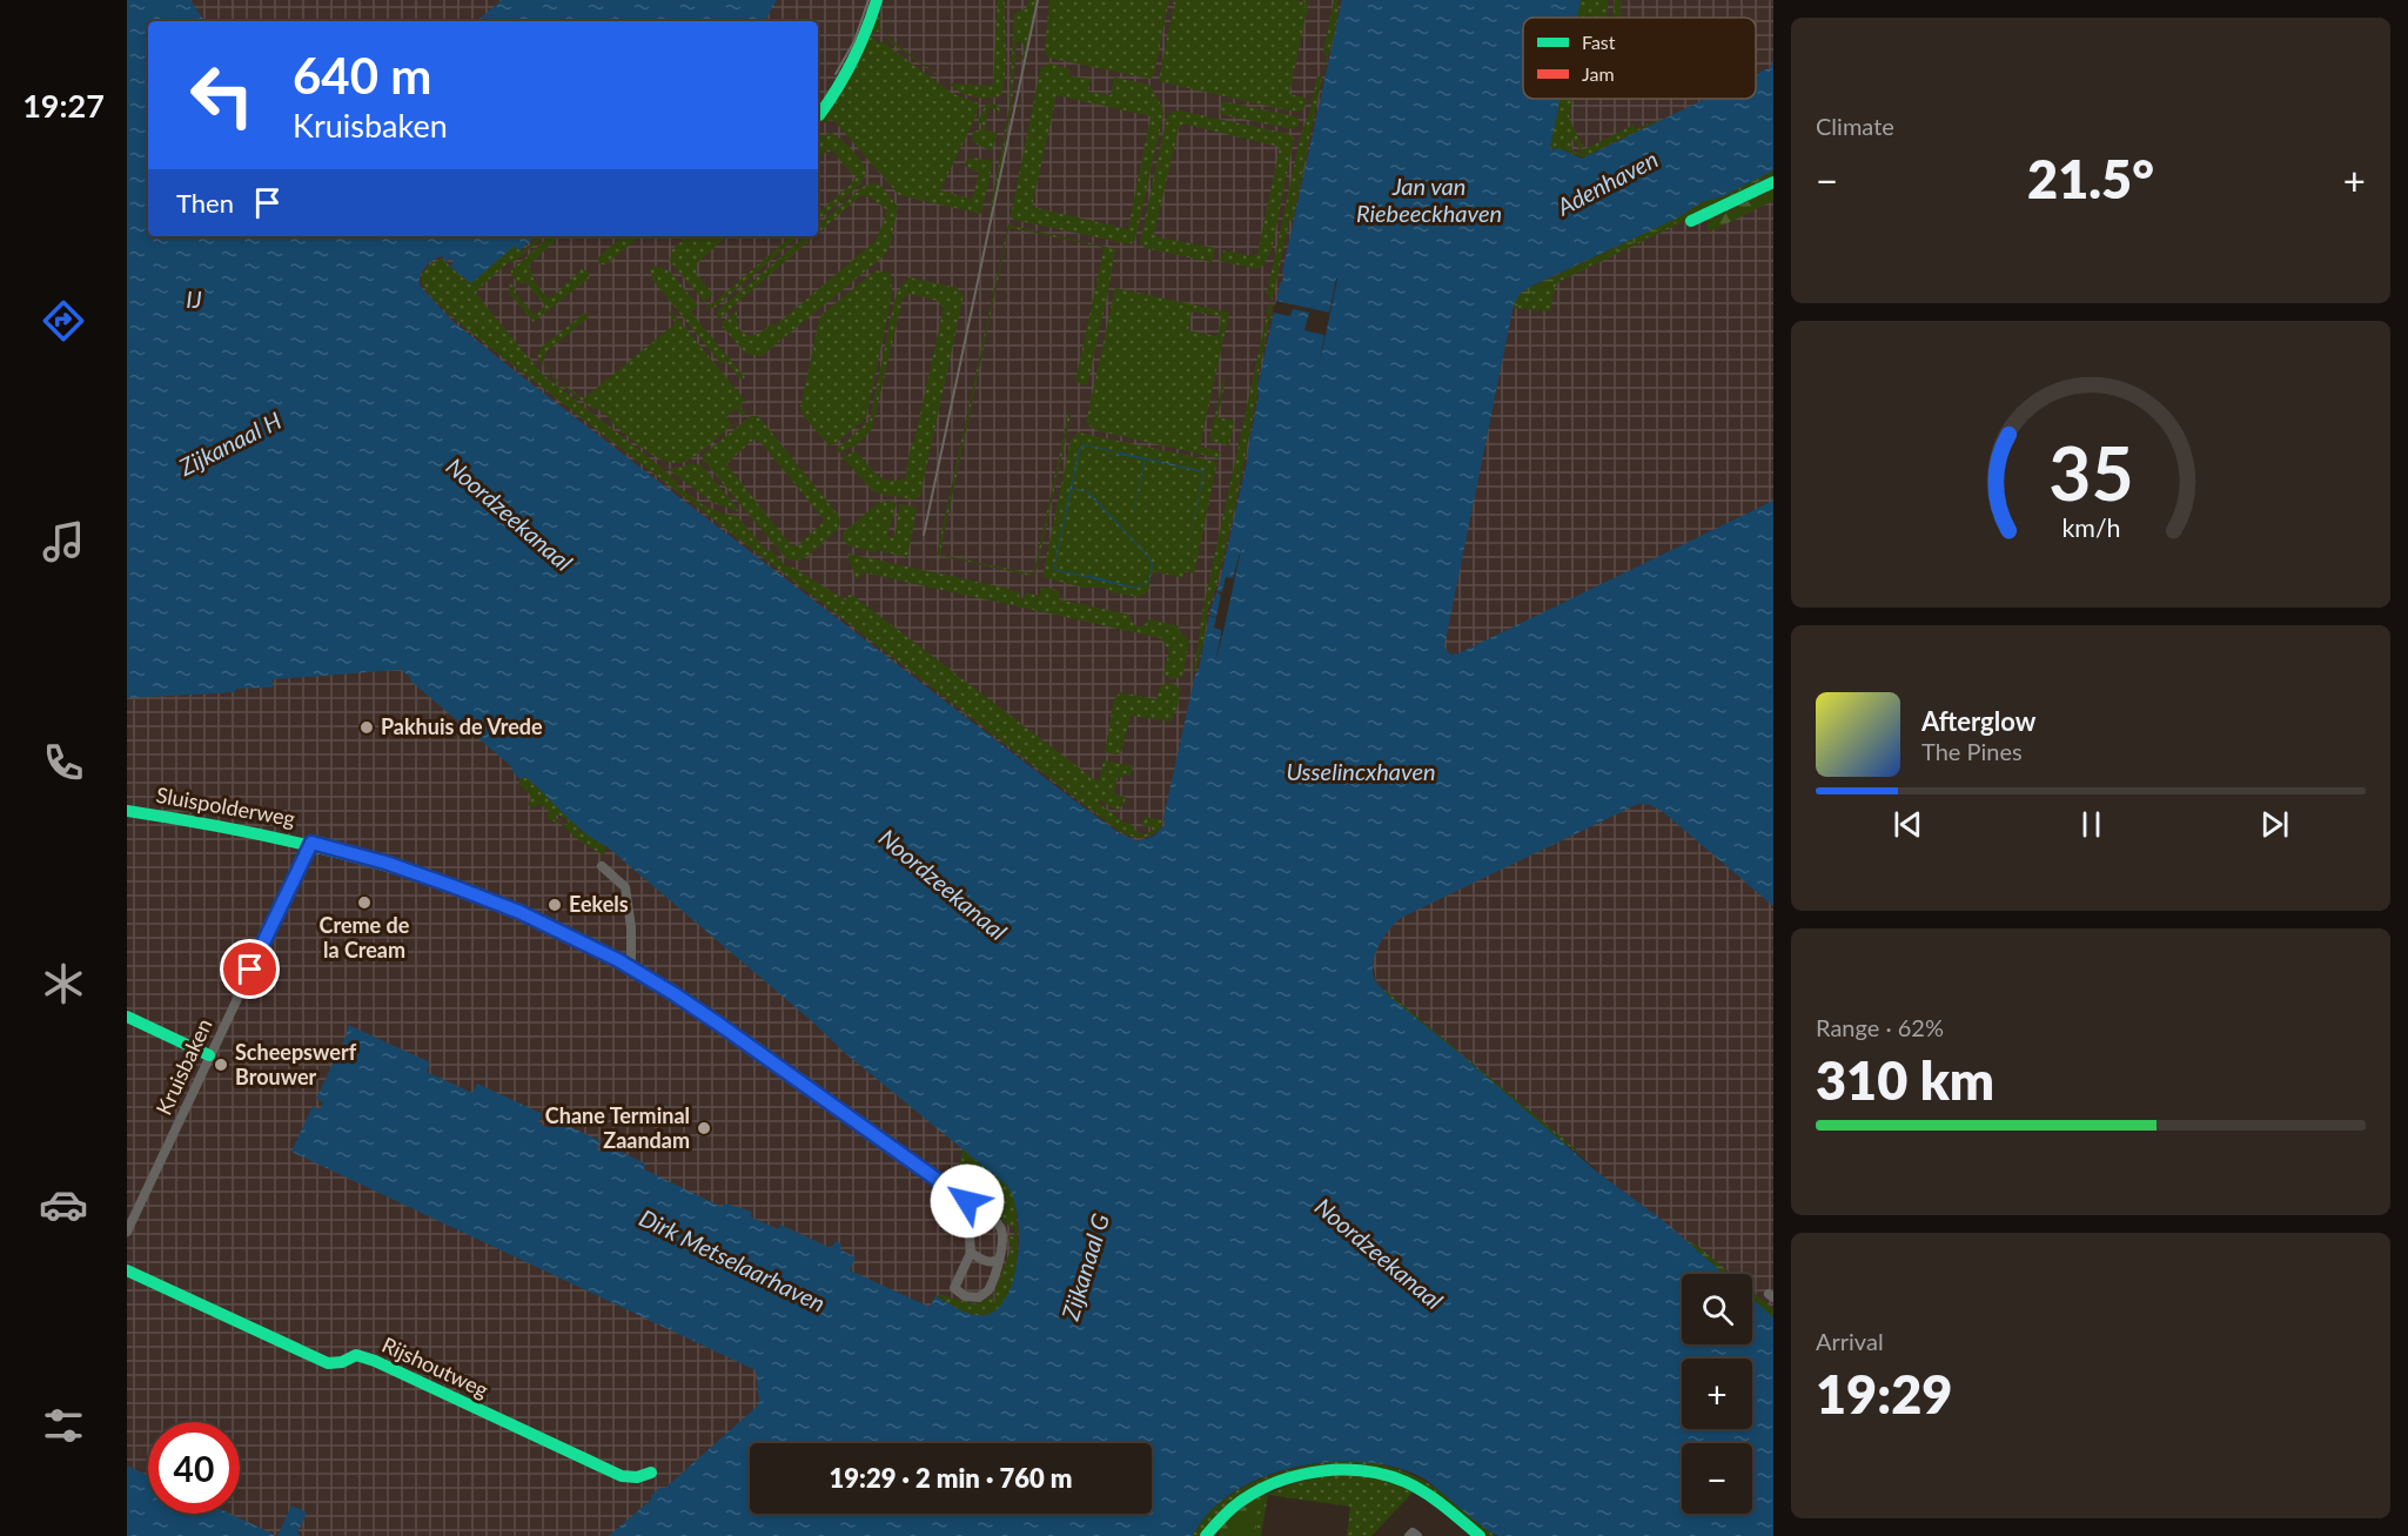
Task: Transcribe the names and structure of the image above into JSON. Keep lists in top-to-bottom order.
{
  "streets": {
    "street": ["Sluispolderweg", "Kruisbaken", "Rijshoutweg"]
  },
  "crossings": [
    ["Sluispolderweg", "Kruisbaken"]
  ],
  "water": [
    "Adenhaven",
    "Jan van Riebeeckhaven",
    "IJ",
    "Zijkanaal H",
    "Noordzeekanaal",
    "Usselincxhaven",
    "Dirk Metselaarhaven",
    "Zijkanaal G"
  ],
  "places": [
    "Pakhuis de Vrede",
    "Creme de la Cream",
    "Eekels",
    "Scheepswerf Brouwer",
    "Chane Terminal Zaandam"
  ],
  "legend": ["Fast", "Jam"],
  "page": {
    "tabs": "19:27",
    "tile": [
      "Climate",
      ["Range · 62%", "310 km"],
      ["Arrival", "19:29"]
    ],
    "turn": ["640 m", "Kruisbaken"],
    "heat": ["−", "21.5°", "+"],
    "then": "Then",
    "song": ["Afterglow", "The Pines"],
    "map_buttons": ["+", "−"],
    "limit": "40",
    "trip": "19:29 · 2 min · 760 m",
    "gauge": ["35", "km/h"]
  }
}
